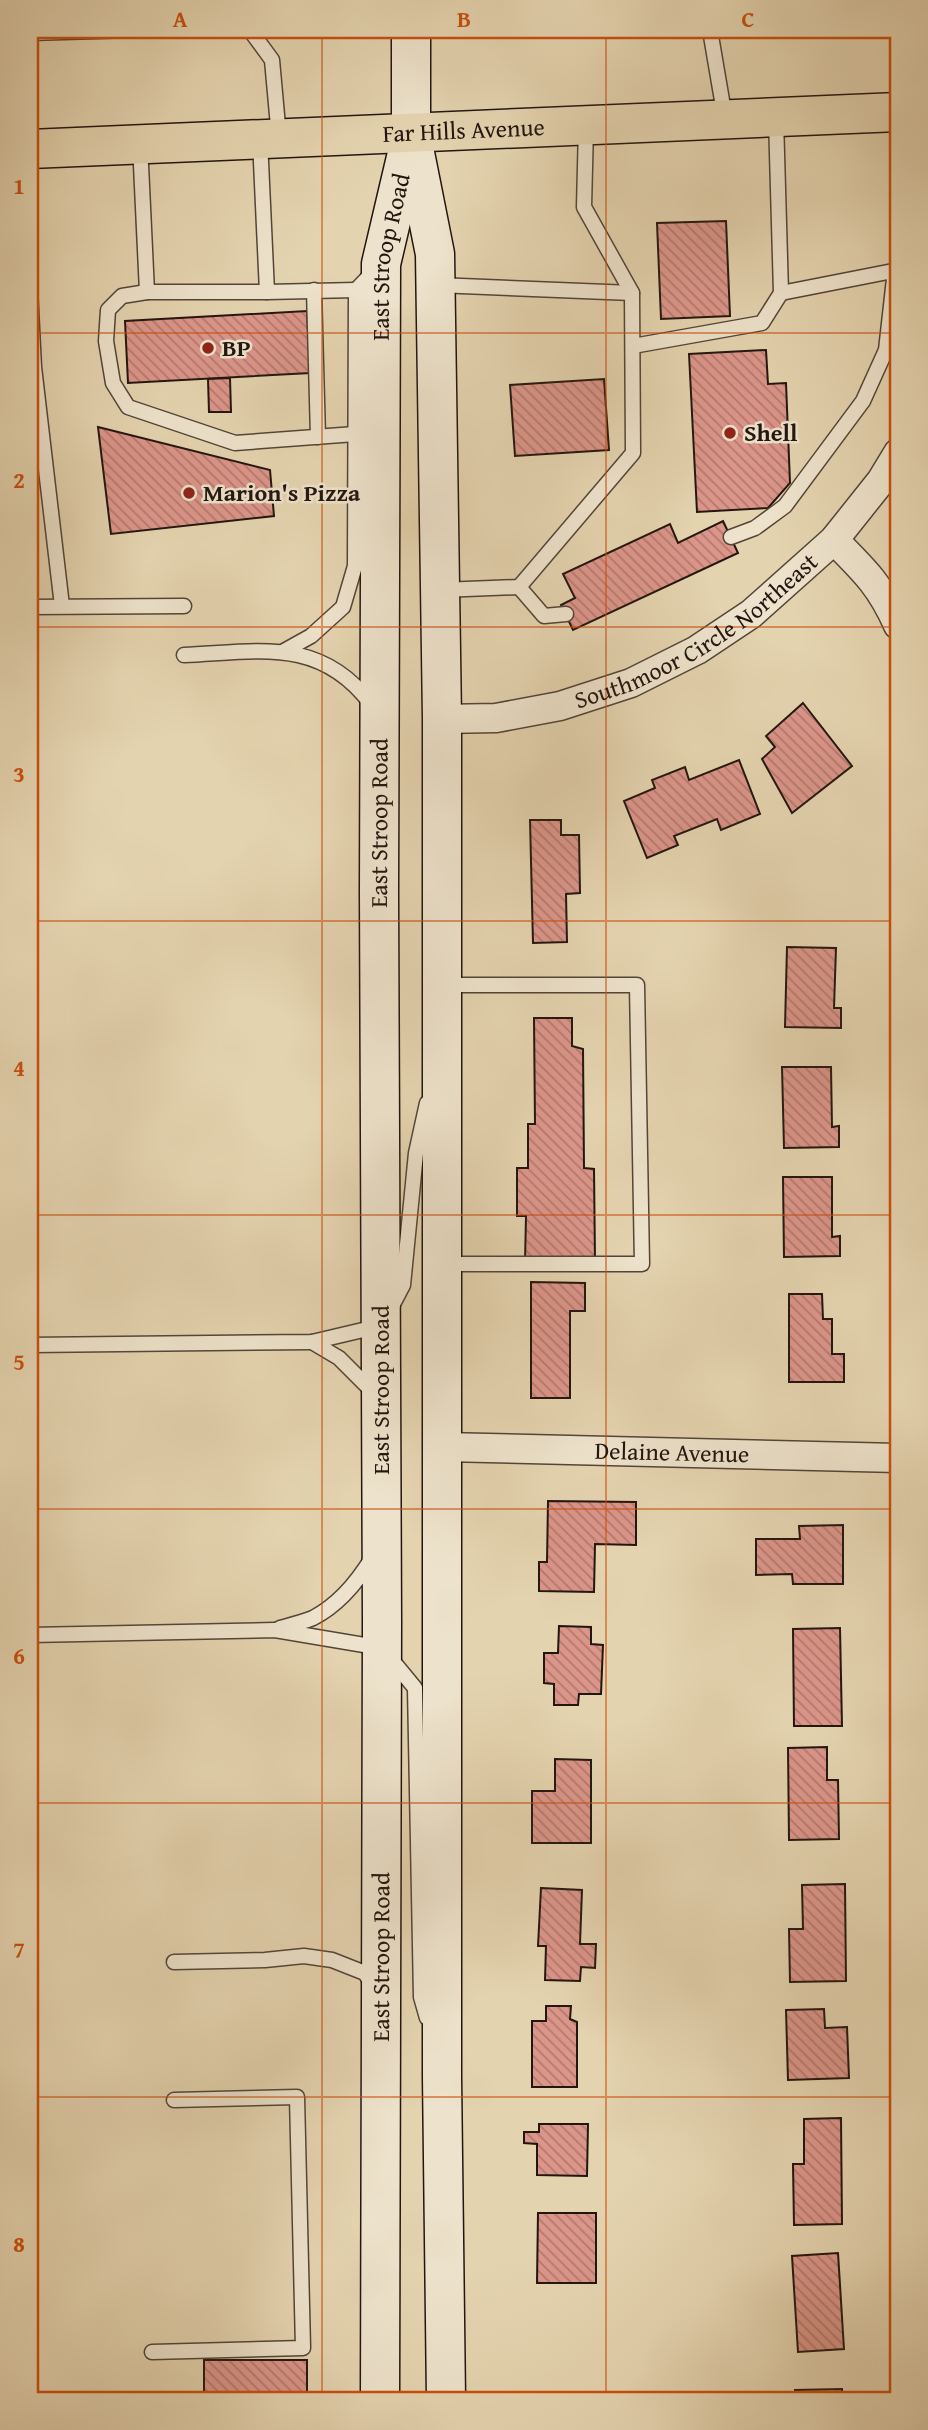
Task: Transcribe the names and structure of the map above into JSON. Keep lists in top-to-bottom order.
{
  "streets": {
    "main road": ["Far Hills Avenue", "East Stroop Road"],
    "street": ["Southmoor Circle Northeast", "Delaine Avenue"]
  },
  "crossings": [
    ["Far Hills Avenue", "East Stroop Road"],
    ["East Stroop Road", "Southmoor Circle Northeast"],
    ["East Stroop Road", "Delaine Avenue"]
  ],
  "places": ["BP", "Shell", "Marion's Pizza"],
  "grid": {
    "columns": ["A", "B", "C"],
    "rows": [
      "1",
      "2",
      "3",
      "4",
      "5",
      "6",
      "7",
      "8"
    ]
  }
}
